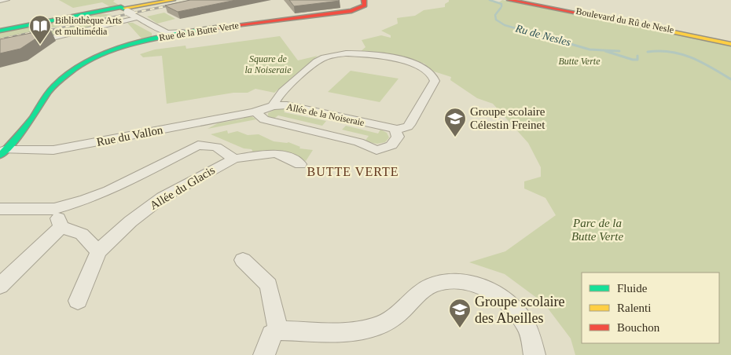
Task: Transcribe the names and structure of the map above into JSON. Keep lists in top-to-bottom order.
{
  "streets": {
    "street": [
      "Boulevard du Rû de Nesle",
      "Rue de la Butte Verte",
      "Allée de la Noiseraie",
      "Rue du Vallon",
      "Allée du Glacis"
    ]
  },
  "crossings": [
    ["Rue de la Butte Verte", "Rue du Vallon"],
    ["Allée de la Noiseraie", "Rue du Vallon"]
  ],
  "districts": ["BUTTE VERTE"],
  "water": ["Ru de Nesles"],
  "parks": ["Square de la Noiseraie", "Butte Verte", "Parc de la Butte Verte"],
  "places": {
    "library": ["Bibliothèque Arts et multimédia"],
    "school or university": ["Groupe scolaire Célestin Freinet", "Groupe scolaire des Abeilles"]
  },
  "legend": ["Fluide", "Ralenti", "Bouchon"]
}
